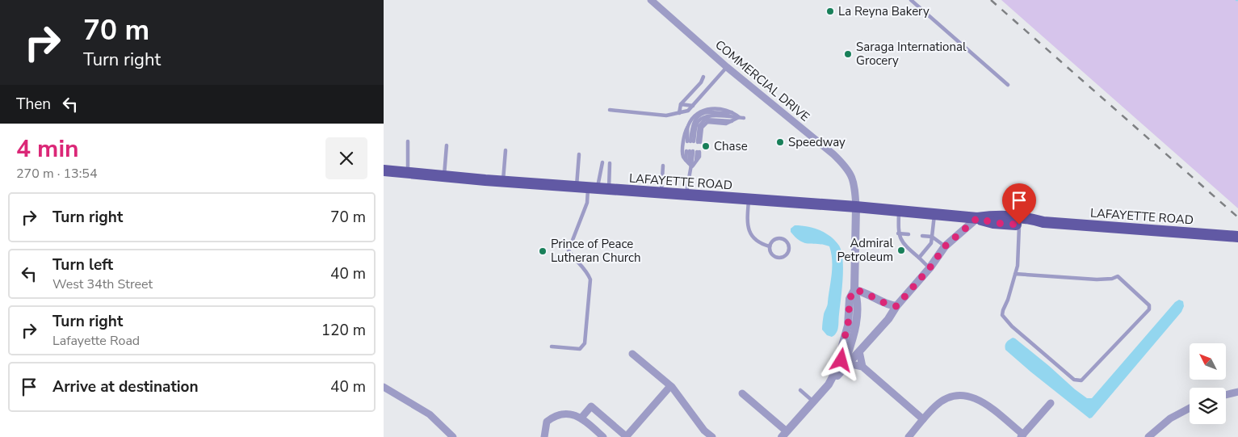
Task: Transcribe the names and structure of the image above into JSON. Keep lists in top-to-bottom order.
{
  "streets": {
    "main road": ["LAFAYETTE ROAD"],
    "street": ["COMMERCIAL DRIVE"]
  },
  "crossings": [
    ["COMMERCIAL DRIVE", "LAFAYETTE ROAD"]
  ],
  "places": [
    "La Reyna Bakery",
    "Saraga International Grocery",
    "Speedway",
    "Chase",
    "Admiral Petroleum",
    "Prince of Peace Lutheran Church"
  ],
  "north": "top left",
  "page": {
    "turn": ["70 m", "Turn right"],
    "then": "Then",
    "heading": ["4 min", "270 m · 13:54"],
    "list": [
      {
        "name": "Turn right",
        "value": "70 m"
      },
      {
        "name": "Turn left",
        "note": "West 34th Street",
        "value": "40 m"
      },
      {
        "name": "Turn right",
        "note": "Lafayette Road",
        "value": "120 m"
      },
      {
        "name": "Arrive at destination",
        "value": "40 m"
      }
    ]
  }
}
